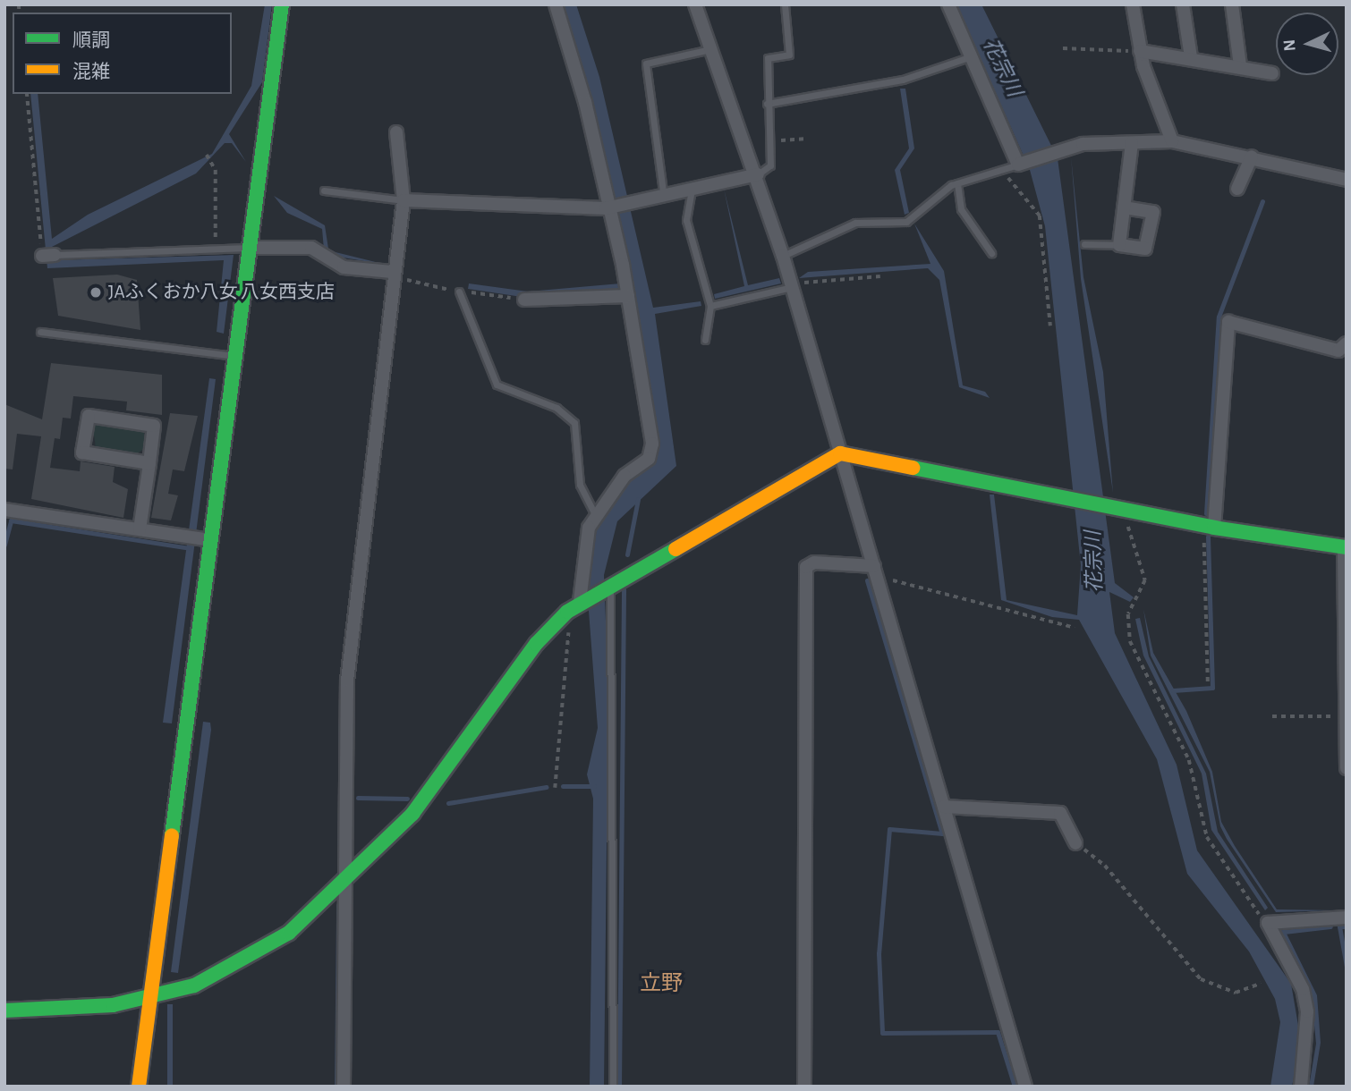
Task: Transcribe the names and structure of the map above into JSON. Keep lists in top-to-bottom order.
{
  "districts": ["立野"],
  "water": ["花宗川"],
  "places": ["JAふくおか八女 八女西支店"],
  "legend": ["順調", "混雑"],
  "north": "left"
}
